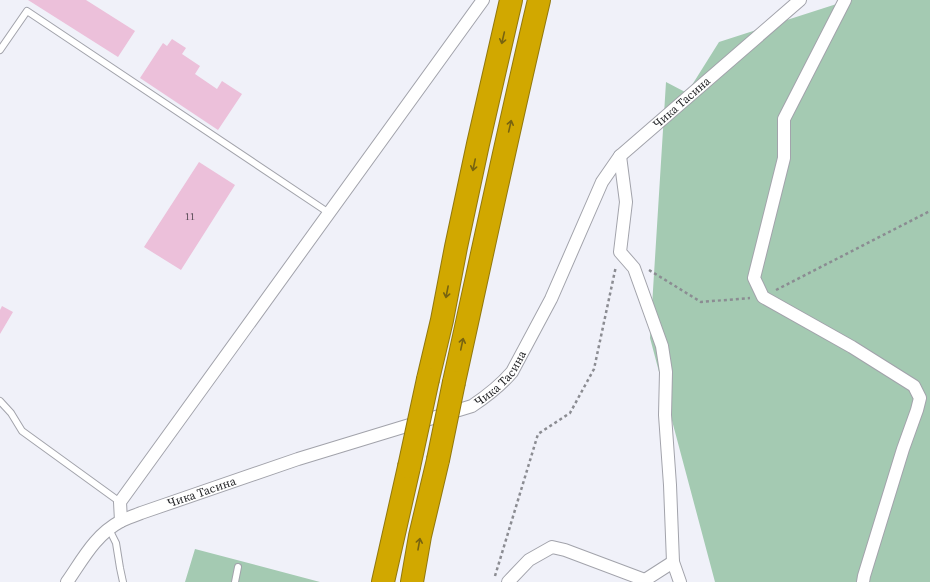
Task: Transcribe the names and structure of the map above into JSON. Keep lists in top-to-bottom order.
{
  "streets": {
    "street": ["Чика Тасина"]
  },
  "house_numbers": ["11"]
}
